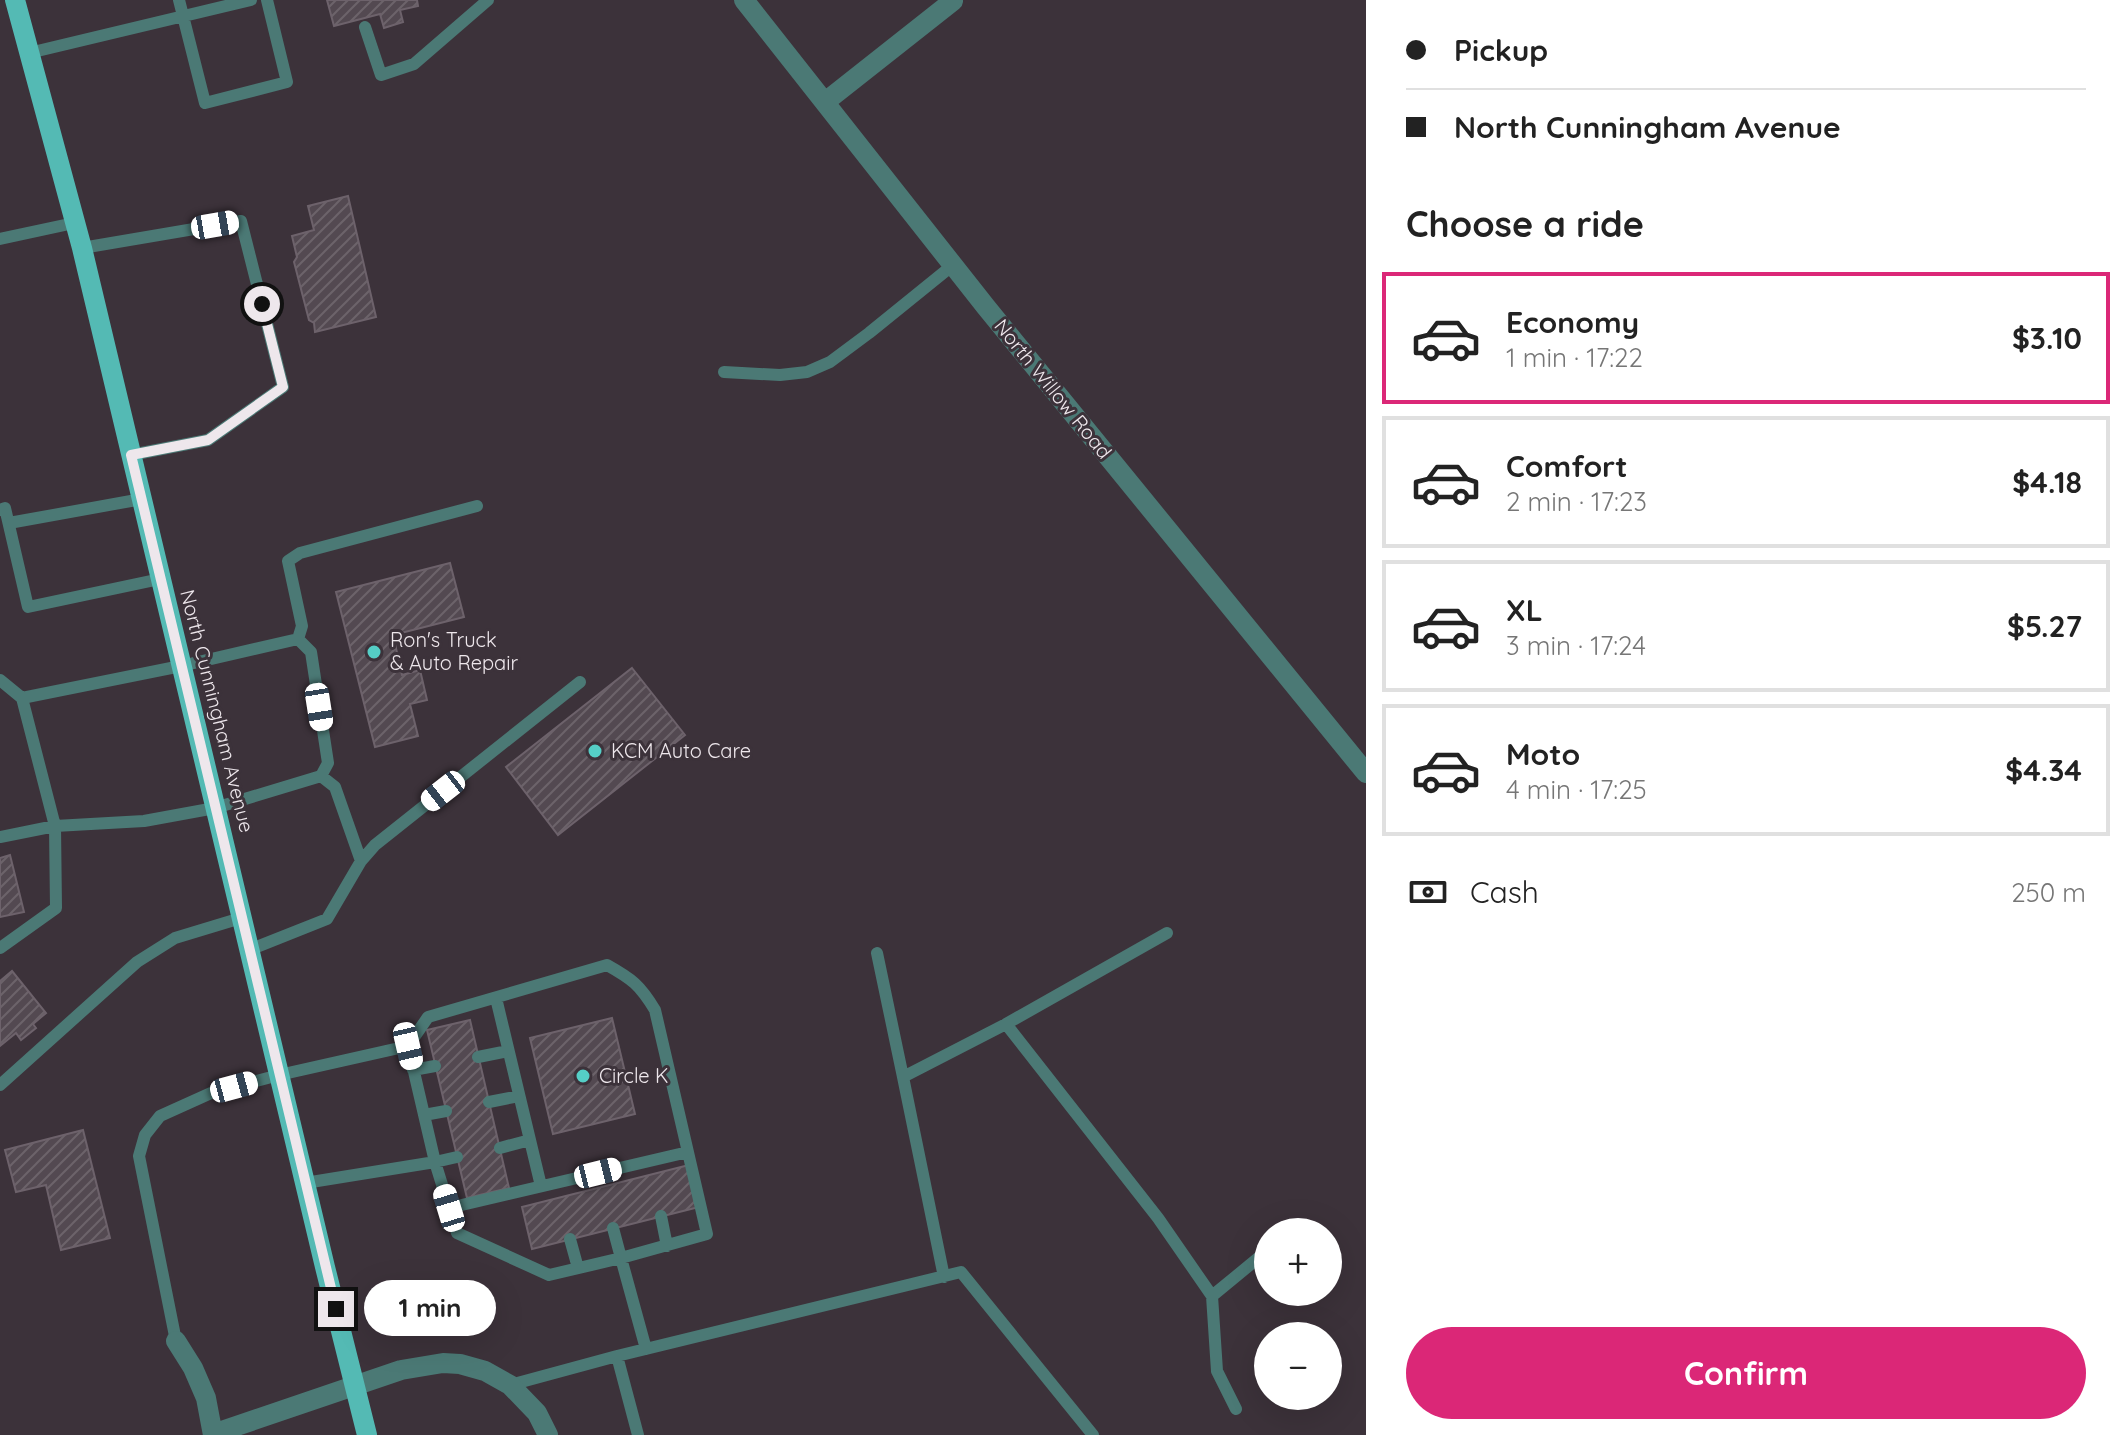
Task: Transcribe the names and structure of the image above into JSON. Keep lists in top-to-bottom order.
{
  "streets": {
    "main road": ["North Cunningham Avenue"],
    "street": ["North Willow Road"]
  },
  "places": ["Ron's Truck & Auto Repair", "KCM Auto Care", "Circle K"],
  "page": {
    "banner": ["Pickup", "North Cunningham Avenue"],
    "heading": "Choose a ride",
    "list": [
      {
        "name": "Economy",
        "note": "1 min · 17:22",
        "value": "$3.10"
      },
      {
        "name": "Comfort",
        "note": "2 min · 17:23",
        "value": "$4.18"
      },
      {
        "name": "XL",
        "note": "3 min · 17:24",
        "value": "$5.27"
      },
      {
        "name": "Moto",
        "note": "4 min · 17:25",
        "value": "$4.34"
      }
    ],
    "pay": ["Cash", "250 m"],
    "map_buttons": ["+", "−"],
    "bubble": "1 min",
    "buttons": "Confirm"
  }
}
